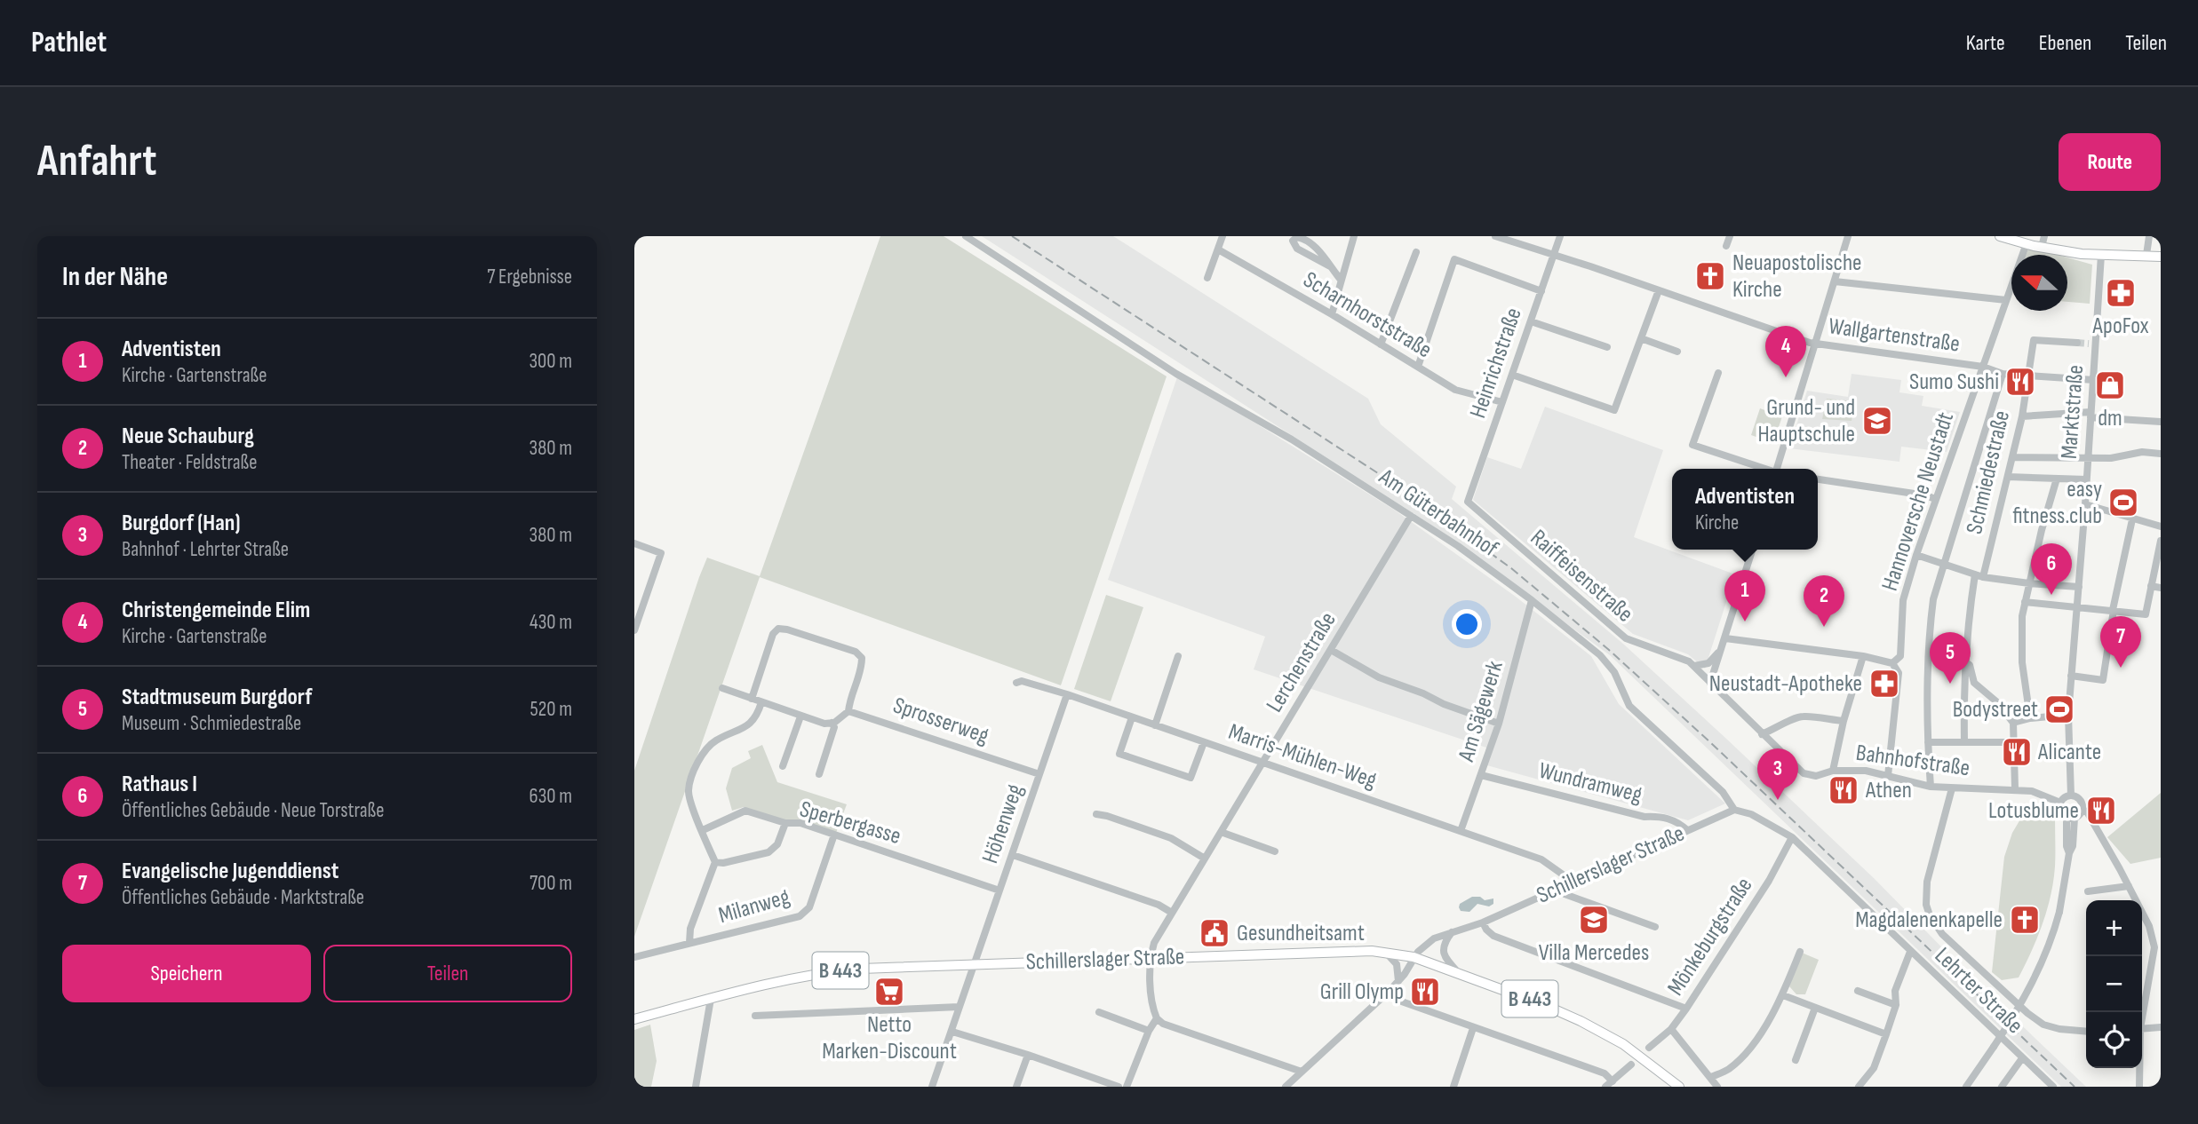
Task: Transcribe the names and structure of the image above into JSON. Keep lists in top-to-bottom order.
{
  "streets": {
    "main road": ["Schillerslager Straße", "B 443"],
    "street": [
      "Scharnhorststraße",
      "Wallgartenstraße",
      "Heinrichstraße",
      "Marktstraße",
      "Schmiedestraße",
      "Hannoversche Neustadt",
      "Am Güterbahnhof",
      "Raiffeisenstraße",
      "Lerchenstraße",
      "Am Sägewerk",
      "Sprosserweg",
      "Marris-Mühlen-Weg",
      "Bahnhofstraße",
      "Wundramweg",
      "Sperbergasse",
      "Höhenweg",
      "Milanweg",
      "Mönkeburgstraße",
      "Lehrter Straße"
    ]
  },
  "crossings": [
    ["Scharnhorststraße", "Heinrichstraße"],
    ["Wallgartenstraße", "Heinrichstraße"],
    ["Wallgartenstraße", "Marktstraße"],
    ["Wallgartenstraße", "Schmiedestraße"],
    ["Wallgartenstraße", "Hannoversche Neustadt"],
    ["Heinrichstraße", "Raiffeisenstraße"],
    ["Marktstraße", "Bahnhofstraße"],
    ["Hannoversche Neustadt", "Bahnhofstraße"],
    ["Am Güterbahnhof", "Lerchenstraße"],
    ["Am Güterbahnhof", "Am Sägewerk"],
    ["Am Güterbahnhof", "Schillerslager Straße"],
    ["Am Güterbahnhof", "Lehrter Straße"],
    ["Raiffeisenstraße", "Bahnhofstraße"],
    ["Lerchenstraße", "Marris-Mühlen-Weg"],
    ["Lerchenstraße", "Schillerslager Straße"],
    ["Am Sägewerk", "Marris-Mühlen-Weg"],
    ["Am Sägewerk", "Wundramweg"],
    ["Sprosserweg", "Höhenweg"],
    ["Marris-Mühlen-Weg", "Höhenweg"],
    ["Marris-Mühlen-Weg", "Schillerslager Straße"],
    ["Wundramweg", "Schillerslager Straße"],
    ["Sperbergasse", "Höhenweg"],
    ["Sperbergasse", "Milanweg"],
    ["Höhenweg", "Schillerslager Straße"],
    ["Höhenweg", "B 443"],
    ["Schillerslager Straße", "B 443"],
    ["Schillerslager Straße", "Lehrter Straße"],
    ["Mönkeburgstraße", "Lehrter Straße"]
  ],
  "places": {
    "church": ["Neuapostolische Kirche", "Magdalenenkapelle"],
    "pharmacy": ["ApoFox", "Neustadt-Apotheke"],
    "restaurant": [
      "Sumo Sushi",
      "Alicante",
      "Athen",
      "Lotusblume",
      "Grill Olymp"
    ],
    "shop": ["dm"],
    "school or university": ["Grund- und Hauptschule", "Villa Mercedes"],
    "sports": ["easy fitness.club", "Bodystreet"],
    "public building": ["Gesundheitsamt"],
    "supermarket": ["Netto Marken-Discount"]
  },
  "north": "left",
  "page": {
    "header": "Pathlet",
    "nav": ["Karte", "Ebenen", "Teilen"],
    "buttons": [
      "Route",
      ["Speichern", "Teilen"]
    ],
    "title": "Anfahrt",
    "heading": ["In der Nähe", "7 Ergebnisse"],
    "list": [
      {
        "mark": "1",
        "name": "Adventisten",
        "note": "Kirche · Gartenstraße",
        "value": "300 m"
      },
      {
        "mark": "2",
        "name": "Neue Schauburg",
        "note": "Theater · Feldstraße",
        "value": "380 m"
      },
      {
        "mark": "3",
        "name": "Burgdorf (Han)",
        "note": "Bahnhof · Lehrter Straße",
        "value": "380 m"
      },
      {
        "mark": "4",
        "name": "Christengemeinde Elim",
        "note": "Kirche · Gartenstraße",
        "value": "430 m"
      },
      {
        "mark": "5",
        "name": "Stadtmuseum Burgdorf",
        "note": "Museum · Schmiedestraße",
        "value": "520 m"
      },
      {
        "mark": "6",
        "name": "Rathaus I",
        "note": "Öffentliches Gebäude · Neue Torstraße",
        "value": "630 m"
      },
      {
        "mark": "7",
        "name": "Evangelische Jugenddienst",
        "note": "Öffentliches Gebäude · Marktstraße",
        "value": "700 m"
      }
    ],
    "pins": [
      "4",
      "6",
      "1",
      "2",
      "7",
      "5",
      "3"
    ],
    "popup": ["Adventisten", "Kirche"],
    "map_buttons": ["+", "−"]
  }
}
